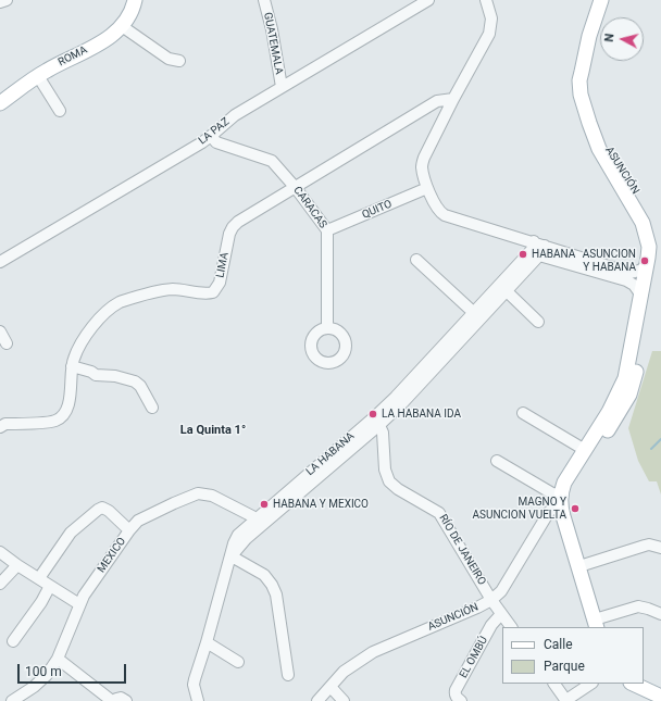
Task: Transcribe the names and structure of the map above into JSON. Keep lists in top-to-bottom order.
{
  "streets": {
    "main road": ["ROMA", "ASUNCIÓN"],
    "street": [
      "GUATEMALA",
      "LA PAZ",
      "CARACAS",
      "QUITO",
      "LIMA",
      "LA HABANA",
      "RÍO DE JANEIRO",
      "MEXICO",
      "EL OMBÚ"
    ]
  },
  "crossings": [
    ["GUATEMALA", "LA PAZ"],
    ["LA PAZ", "CARACAS"],
    ["ASUNCIÓN", "RÍO DE JANEIRO"],
    ["CARACAS", "QUITO"],
    ["CARACAS", "LIMA"],
    ["LA HABANA", "RÍO DE JANEIRO"],
    ["LA HABANA", "MEXICO"],
    ["RÍO DE JANEIRO", "EL OMBÚ"]
  ],
  "districts": ["La Quinta 1°"],
  "places": [
    "HABANA",
    "ASUNCION Y HABANA",
    "LA HABANA IDA",
    "HABANA Y MEXICO",
    "MAGNO Y ASUNCION VUELTA"
  ],
  "legend": ["Calle", "Parque"],
  "scale_bar": "100 m",
  "north": "left"
}
